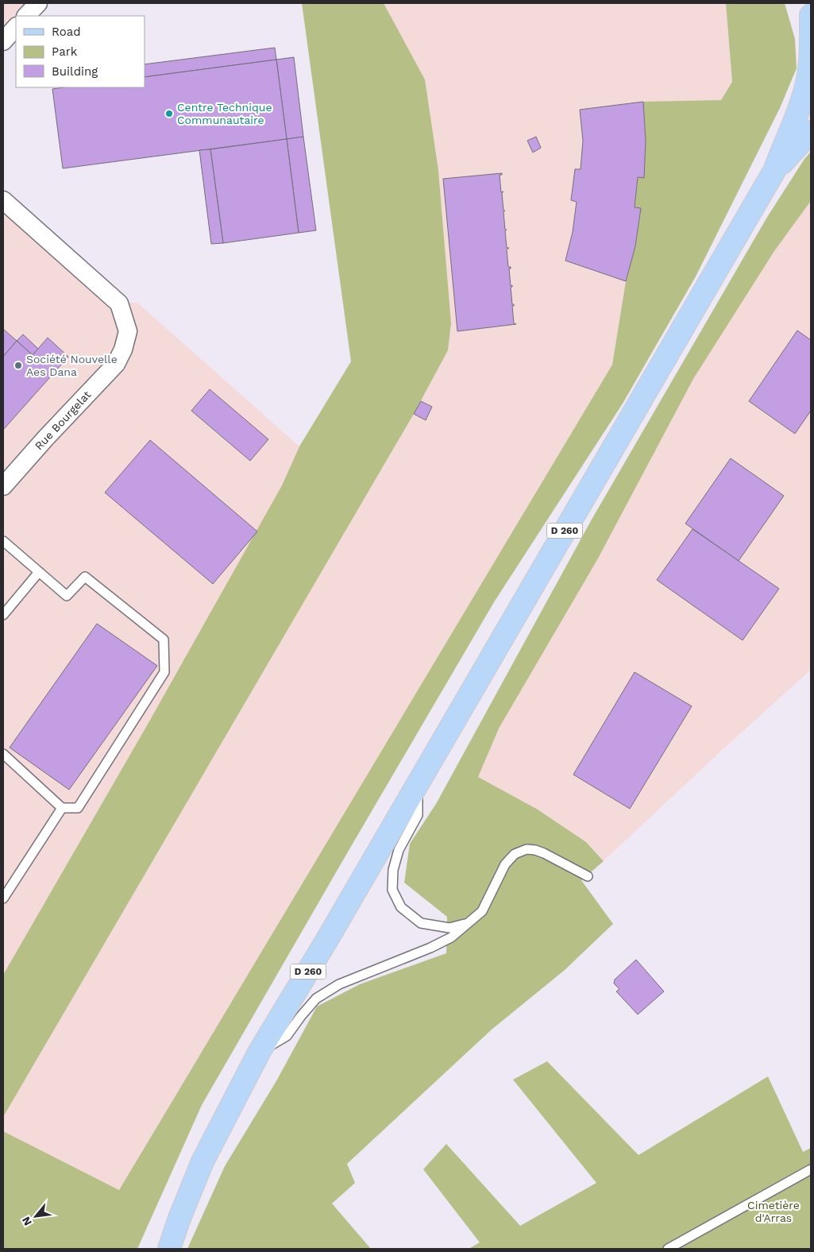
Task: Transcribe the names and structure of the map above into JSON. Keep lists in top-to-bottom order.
{
  "streets": {
    "main road": ["D 260"],
    "street": ["Rue Bourgelat"]
  },
  "parks": ["Cimetière d'Arras"],
  "places": ["Centre Technique Communautaire", "Société Nouvelle Aes Dana"],
  "legend": ["Road", "Park", "Building"],
  "north": "bottom left"
}
